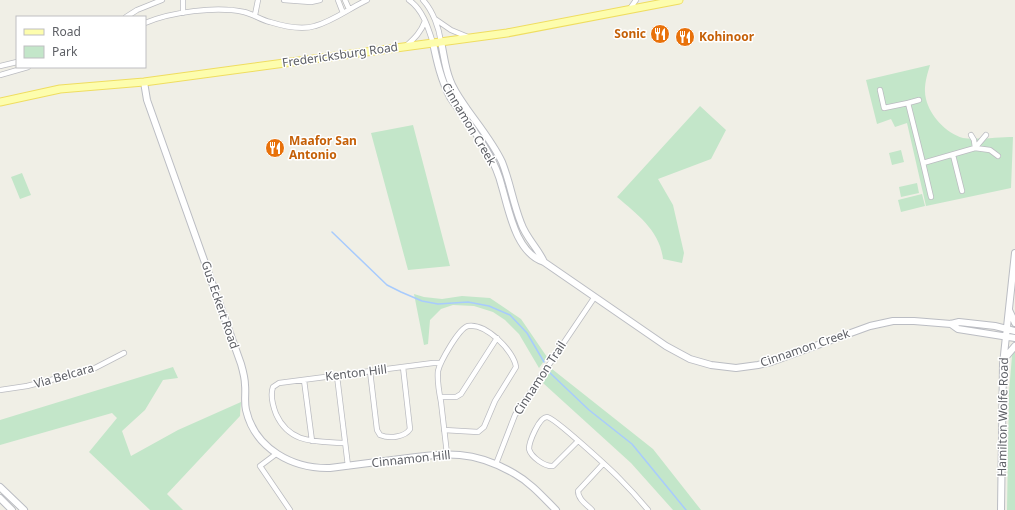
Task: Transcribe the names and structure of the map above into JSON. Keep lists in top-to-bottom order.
{
  "streets": {
    "main road": ["Fredericksburg Road"],
    "street": [
      "Cinnamon Creek",
      "Gus Eckert Road",
      "Kenton Hill",
      "Via Belcara",
      "Cinnamon Trail",
      "Hamilton Wolfe Road",
      "Cinnamon Hill"
    ]
  },
  "crossings": [
    ["Fredericksburg Road", "Cinnamon Creek"],
    ["Fredericksburg Road", "Gus Eckert Road"],
    ["Cinnamon Creek", "Cinnamon Trail"],
    ["Cinnamon Creek", "Hamilton Wolfe Road"],
    ["Gus Eckert Road", "Cinnamon Hill"],
    ["Cinnamon Trail", "Cinnamon Hill"]
  ],
  "places": {
    "restaurant": ["Sonic", "Kohinoor", "Maafor San Antonio"]
  },
  "legend": ["Road", "Park"]
}
